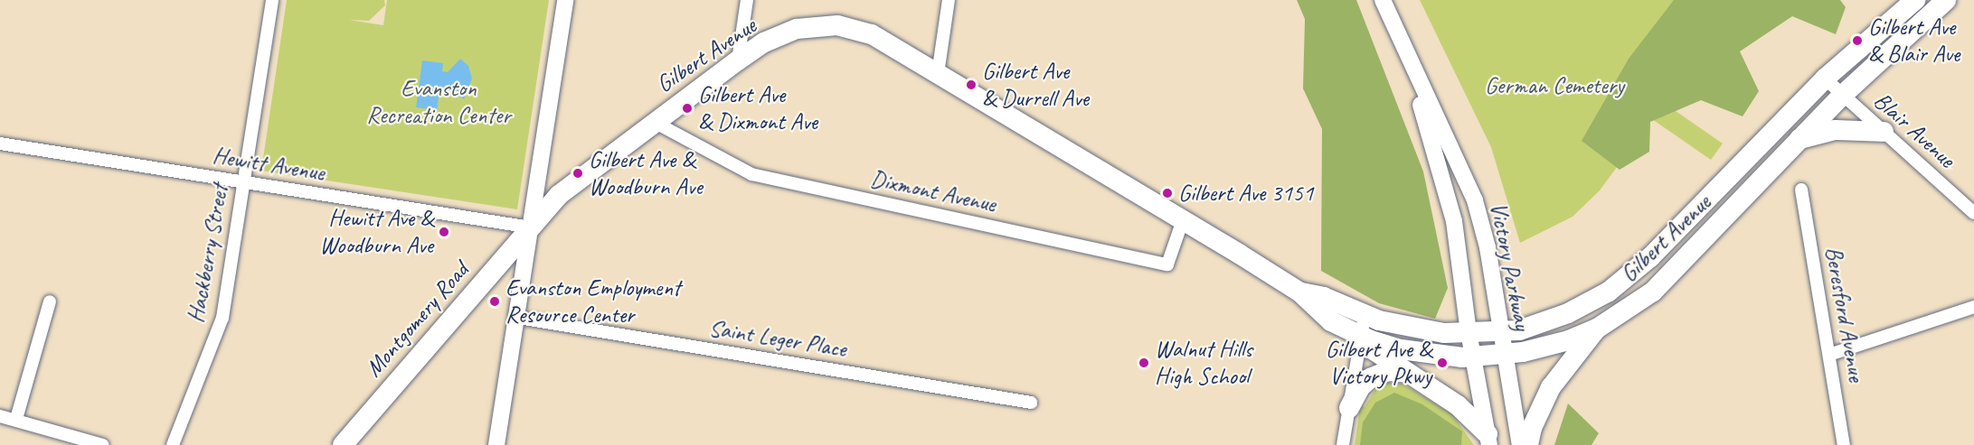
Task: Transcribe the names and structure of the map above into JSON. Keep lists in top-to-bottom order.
{
  "streets": {
    "main road": ["Gilbert Avenue", "Montgomery Road"],
    "street": [
      "Blair Avenue",
      "Hewitt Avenue",
      "Dixmont Avenue",
      "Hackberry Street",
      "Victory Parkway",
      "Beresford Avenue",
      "Saint Leger Place"
    ]
  },
  "crossings": [
    ["Gilbert Avenue", "Blair Avenue"],
    ["Gilbert Avenue", "Hewitt Avenue"],
    ["Gilbert Avenue", "Dixmont Avenue"],
    ["Gilbert Avenue", "Victory Parkway"],
    ["Gilbert Avenue", "Montgomery Road"],
    ["Hewitt Avenue", "Hackberry Street"],
    ["Hewitt Avenue", "Montgomery Road"]
  ],
  "parks": ["German Cemetery", "Evanston Recreation Center"],
  "places": [
    "Gilbert Ave & Blair Ave",
    "Gilbert Ave & Durrell Ave",
    "Gilbert Ave & Dixmont Ave",
    "Gilbert Ave & Woodburn Ave",
    "Gilbert Ave 3151",
    "Hewitt Ave & Woodburn Ave",
    "Evanston Employment Resource Center",
    "Walnut Hills High School",
    "Gilbert Ave & Victory Pkwy"
  ]
}
